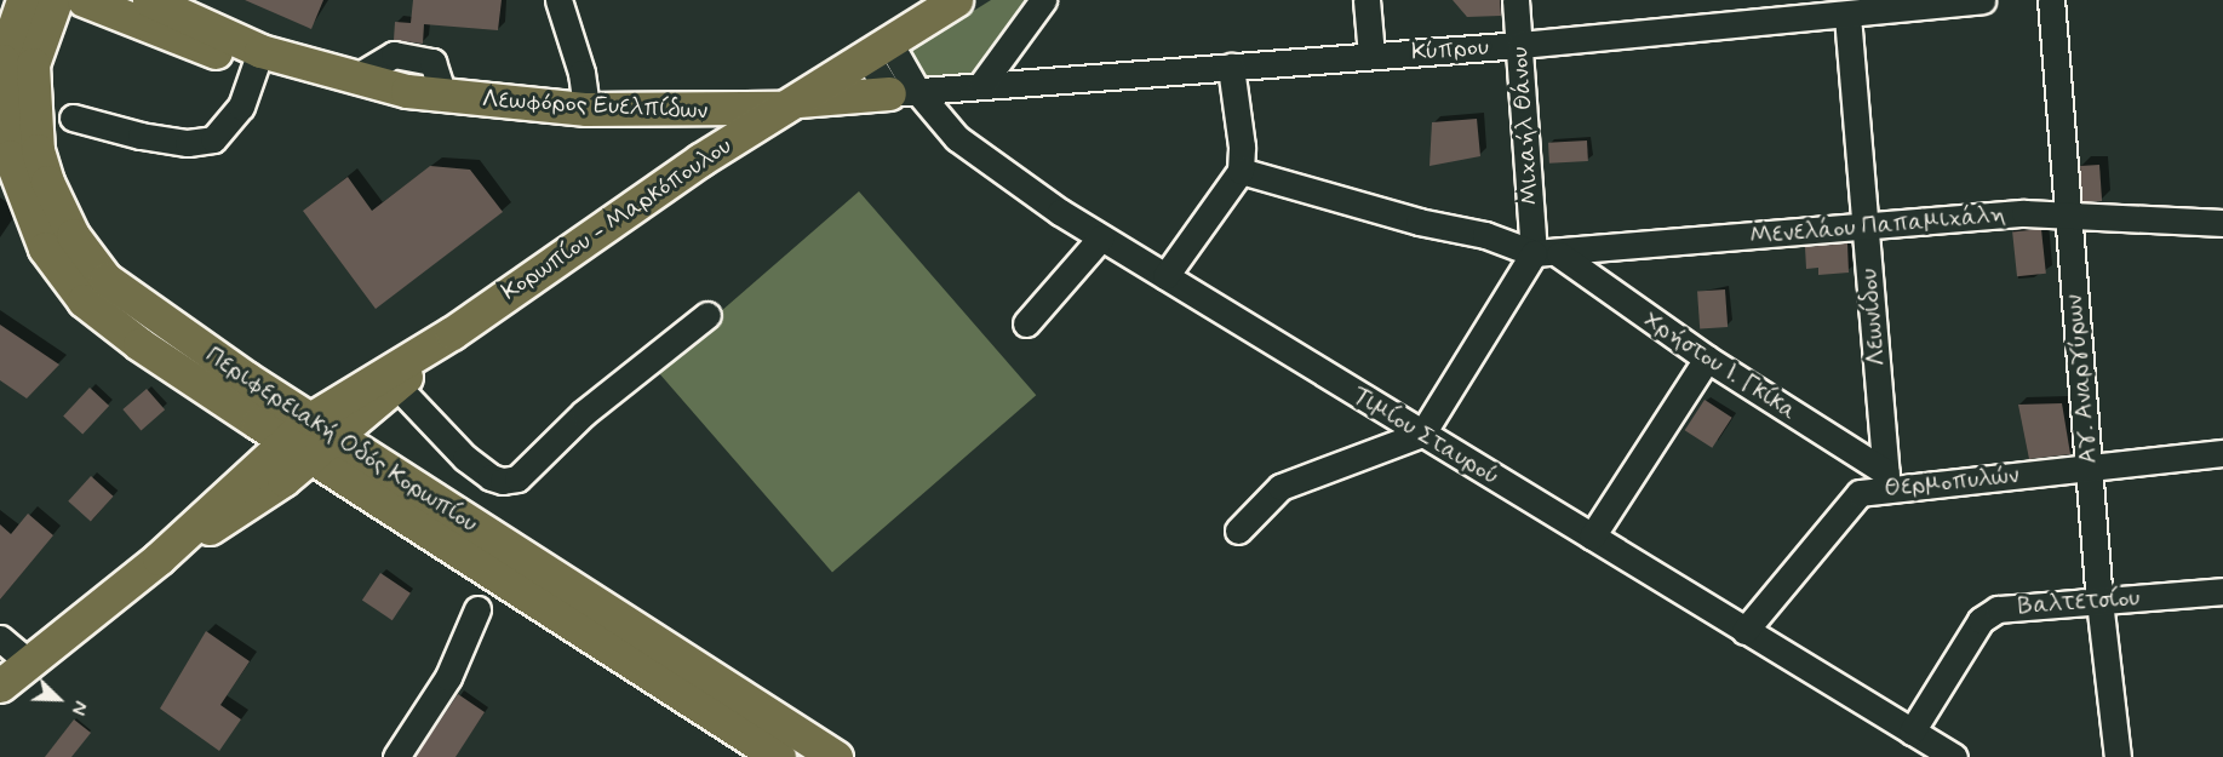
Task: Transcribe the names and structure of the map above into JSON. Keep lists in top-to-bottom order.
{
  "streets": {
    "main road": ["Λεωφόρος Ευελπίδων", "Κορωπίου - Μαρκόπουλου", "Περιφερειακή Οδός Κορωπίου"],
    "street": [
      "Κύπρου",
      "Μιχαήλ Θάνου",
      "Μενελάου Παπαμιχάλη",
      "Λεωνίδου",
      "Χρήστου Ι. Γκίκα",
      "Αγ. Αναργύρων",
      "Τιμίου Σταυρού",
      "Θερμοπυλών",
      "Βαλτετσίου"
    ]
  },
  "crossings": [
    ["Κύπρου", "Λεωφόρος Ευελπίδων"],
    ["Κύπρου", "Μιχαήλ Θάνου"],
    ["Κύπρου", "Λεωνίδου"],
    ["Κύπρου", "Τιμίου Σταυρού"],
    ["Λεωφόρος Ευελπίδων", "Κορωπίου - Μαρκόπουλου"],
    ["Λεωφόρος Ευελπίδων", "Τιμίου Σταυρού"],
    ["Μιχαήλ Θάνου", "Μενελάου Παπαμιχάλη"],
    ["Μιχαήλ Θάνου", "Χρήστου Ι. Γκίκα"],
    ["Κορωπίου - Μαρκόπουλου", "Τιμίου Σταυρού"],
    ["Κορωπίου - Μαρκόπουλου", "Περιφερειακή Οδός Κορωπίου"],
    ["Μενελάου Παπαμιχάλη", "Λεωνίδου"],
    ["Μενελάου Παπαμιχάλη", "Χρήστου Ι. Γκίκα"],
    ["Μενελάου Παπαμιχάλη", "Αγ. Αναργύρων"],
    ["Λεωνίδου", "Χρήστου Ι. Γκίκα"],
    ["Λεωνίδου", "Θερμοπυλών"],
    ["Χρήστου Ι. Γκίκα", "Θερμοπυλών"],
    ["Αγ. Αναργύρων", "Θερμοπυλών"],
    ["Αγ. Αναργύρων", "Βαλτετσίου"],
    ["Τιμίου Σταυρού", "Θερμοπυλών"],
    ["Τιμίου Σταυρού", "Βαλτετσίου"]
  ],
  "north": "bottom right"
}
